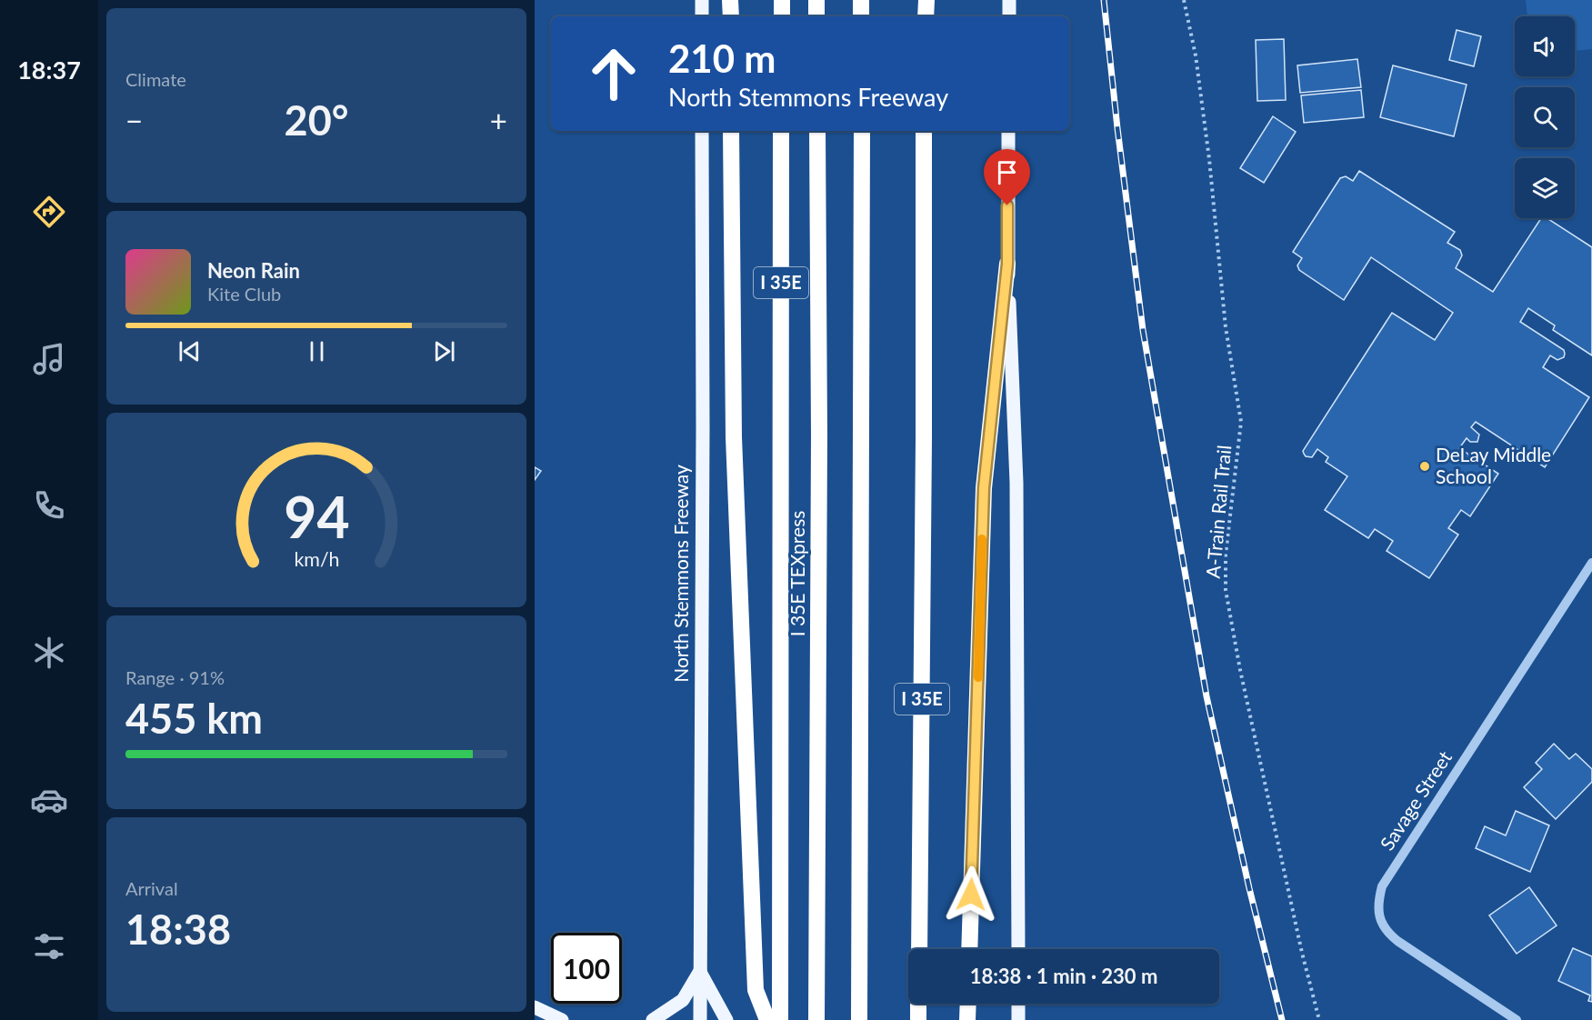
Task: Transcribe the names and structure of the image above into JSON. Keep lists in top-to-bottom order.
{
  "streets": {
    "highway": ["I 35E", "I 35E TEXpress"],
    "main road": ["North Stemmons Freeway"],
    "street": ["Savage Street"],
    "path": ["A-Train Rail Trail"]
  },
  "places": ["DeLay Middle School"],
  "page": {
    "tabs": "18:37",
    "tile": [
      "Climate",
      ["Range · 91%", "455 km"],
      ["Arrival", "18:38"]
    ],
    "turn": ["210 m", "North Stemmons Freeway"],
    "heat": ["−", "20°", "+"],
    "song": ["Neon Rain", "Kite Club"],
    "limit": "100",
    "trip": "18:38 · 1 min · 230 m",
    "gauge": ["94", "km/h"]
  }
}
